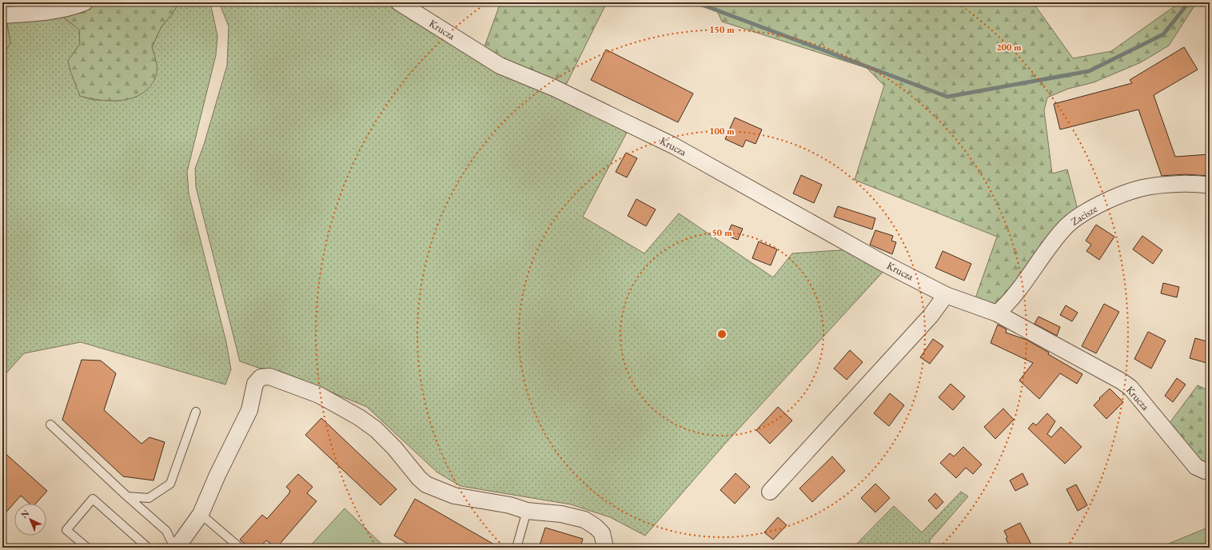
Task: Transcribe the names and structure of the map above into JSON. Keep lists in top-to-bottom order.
{
  "streets": {
    "street": ["Krucza", "Zacisze"]
  },
  "crossings": [
    ["Krucza", "Zacisze"]
  ],
  "north": "top left",
  "rings": [
    "150 m",
    "200 m",
    "100 m",
    "50 m"
  ]
}
